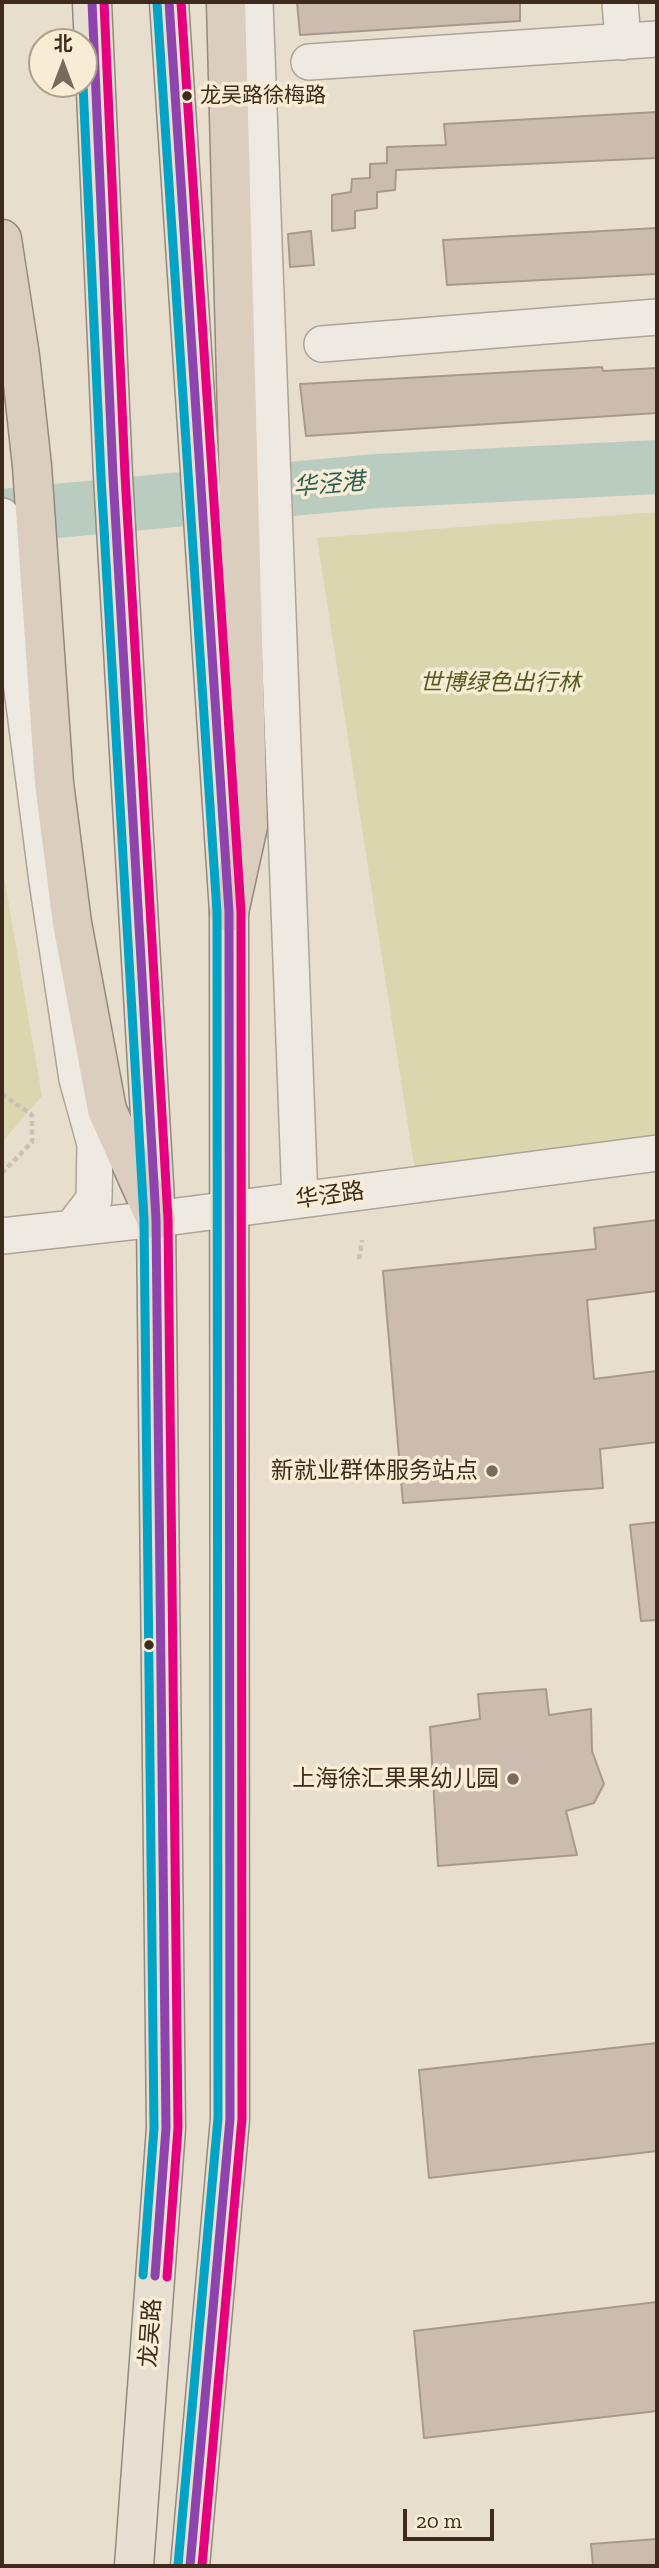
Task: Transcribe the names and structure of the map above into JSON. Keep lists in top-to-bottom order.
{
  "streets": {
    "main road": ["龙吴路"],
    "street": ["华泾路"]
  },
  "crossings": [
    ["华泾路", "龙吴路"]
  ],
  "water": ["华泾港"],
  "parks": ["世博绿色出行林"],
  "places": ["龙吴路徐梅路", "新就业群体服务站点", "上海徐汇果果幼儿园"],
  "scale_bar": "20 m",
  "north": "top"
}
